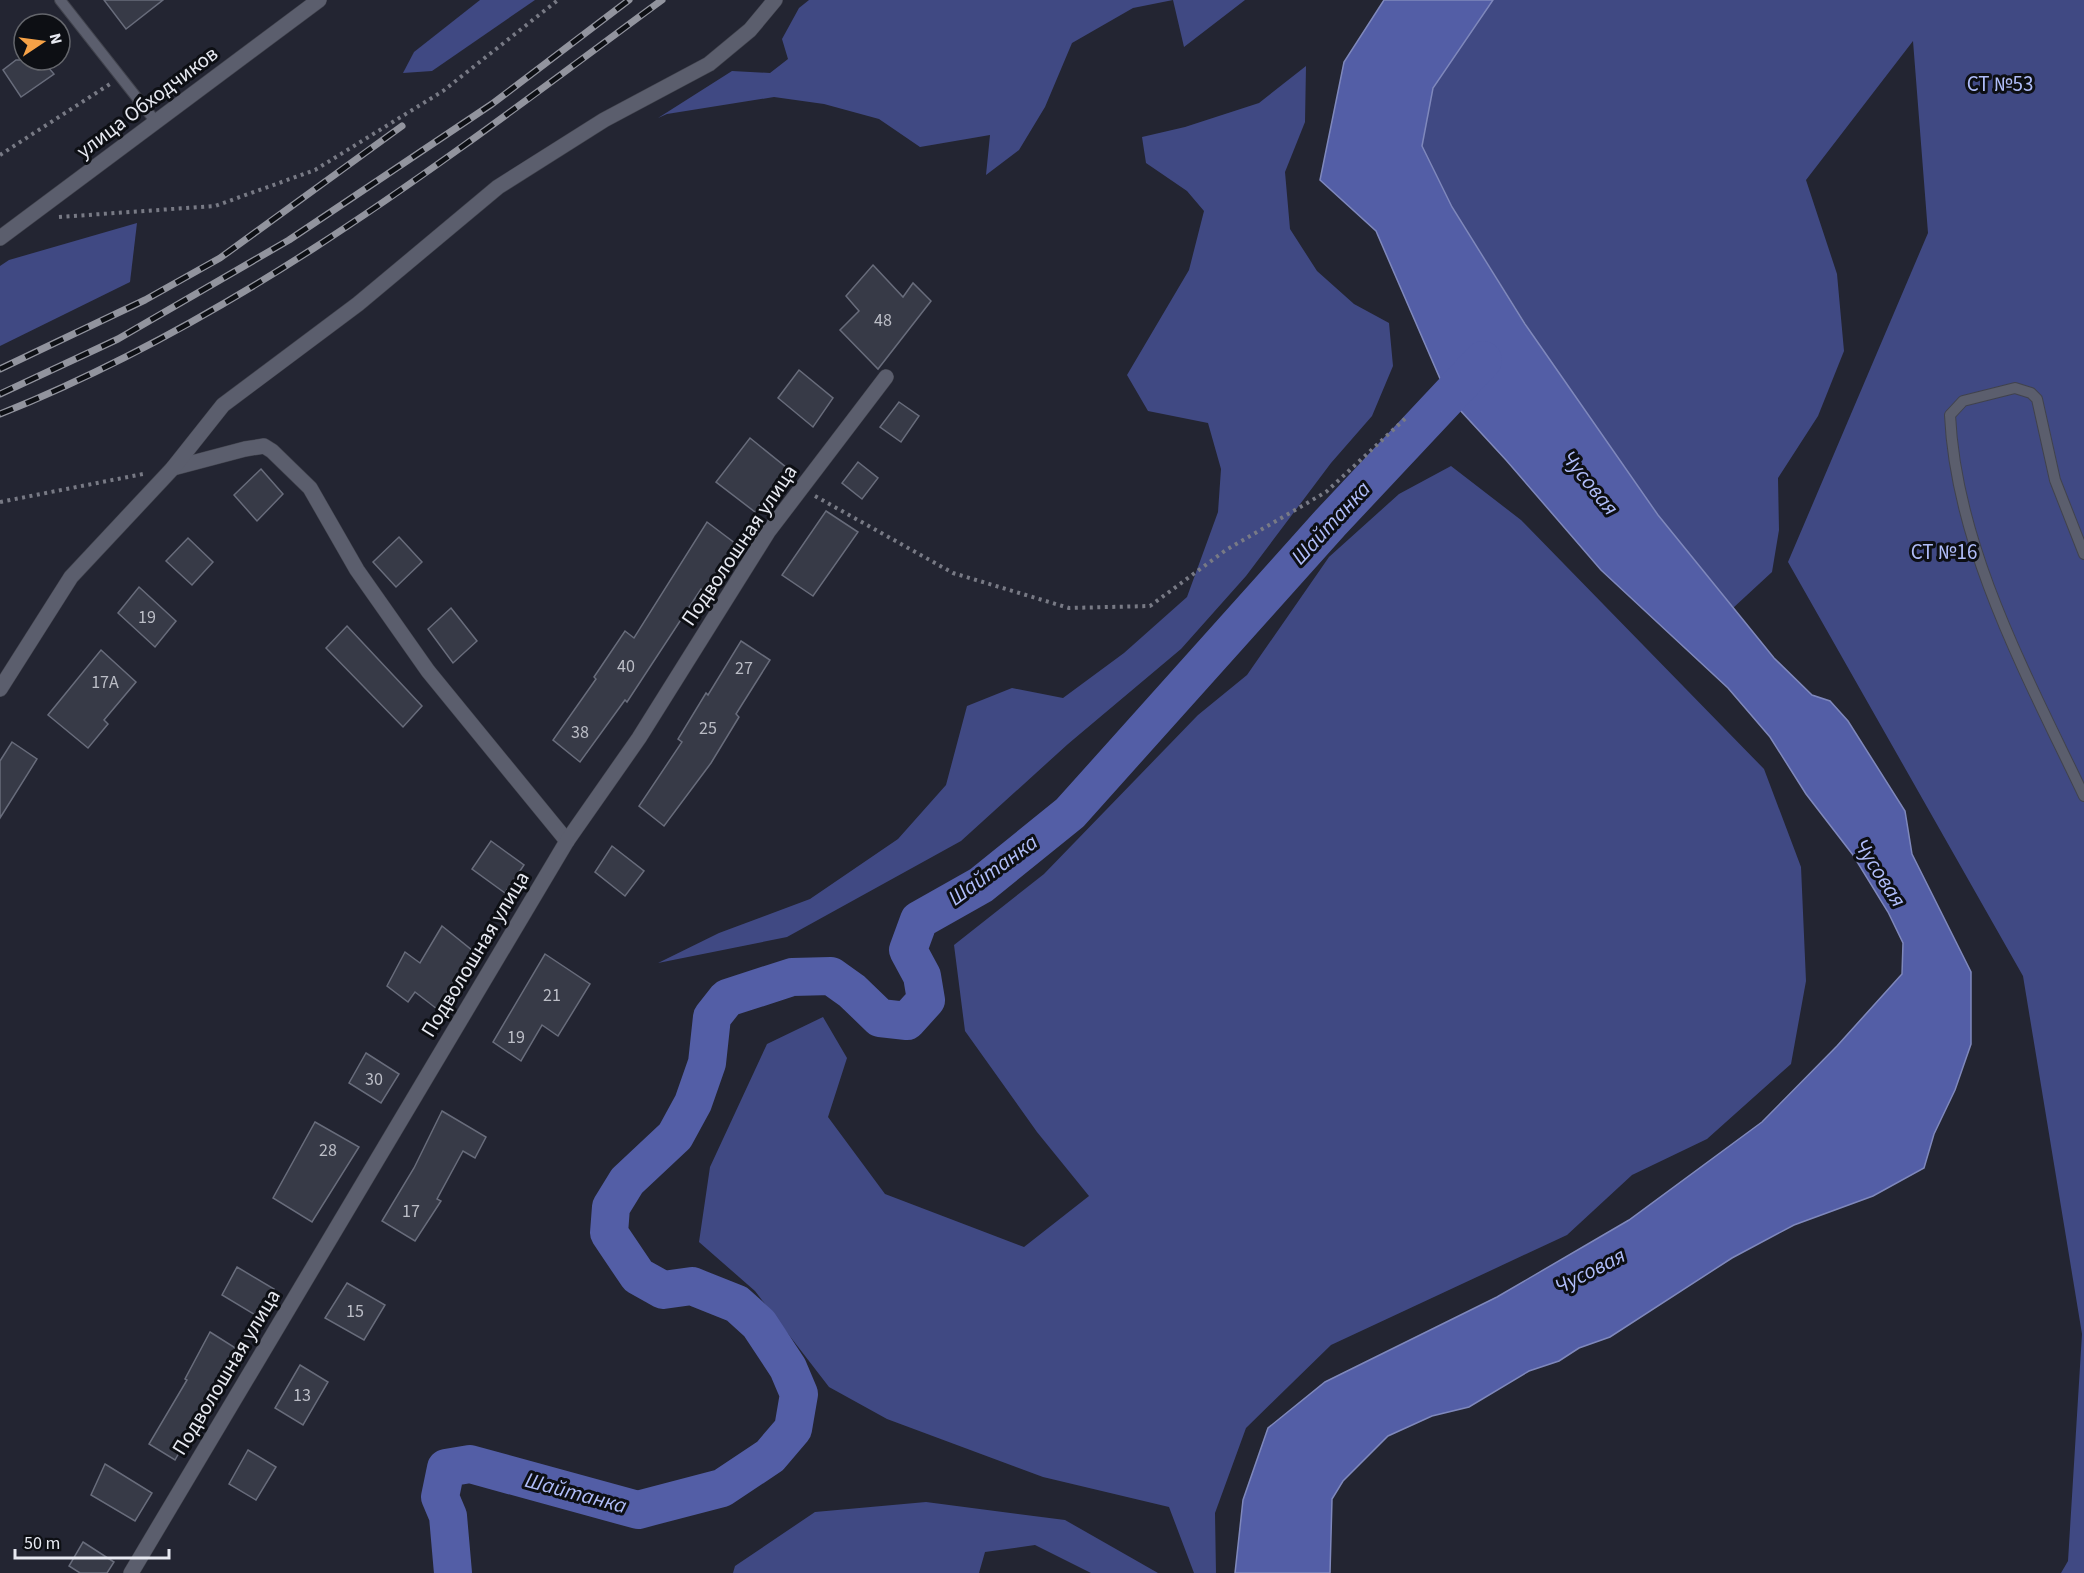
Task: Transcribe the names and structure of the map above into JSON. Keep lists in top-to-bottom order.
{
  "streets": {
    "street": ["улица Обходчиков", "Подволошная улица"]
  },
  "water": ["Чусовая", "Шайтанка"],
  "parks": ["СТ №53", "СТ №16"],
  "house_numbers": [
    "48",
    "19",
    "40",
    "27",
    "17А",
    "25",
    "38",
    "21",
    "19",
    "30",
    "28",
    "17",
    "15",
    "13"
  ],
  "scale_bar": "50 m",
  "north": "right"
}
